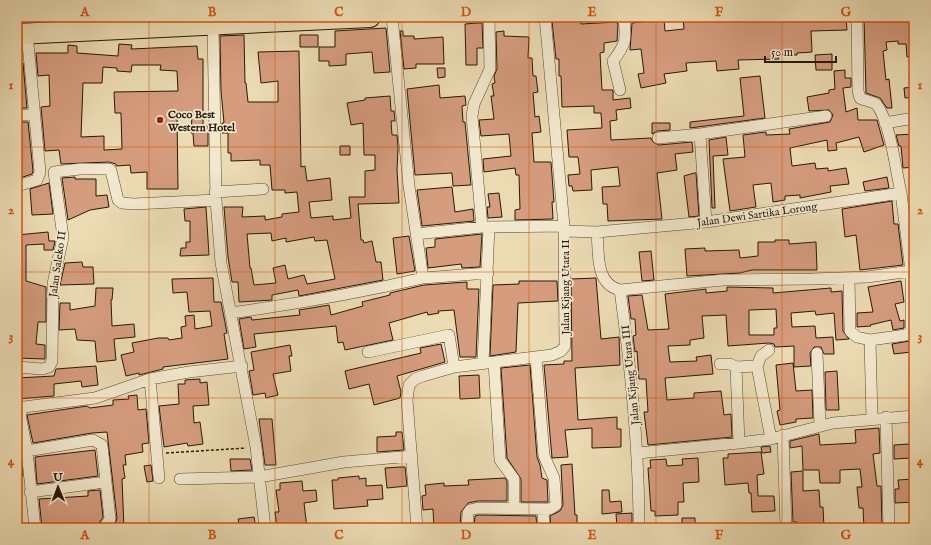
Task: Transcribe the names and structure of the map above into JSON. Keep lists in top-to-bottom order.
{
  "streets": {
    "street": [
      "Jalan Dewi Sartika Lorong",
      "Jalan Saleko II",
      "Jalan Kijang Utara II",
      "Jalan Kijang Utara III"
    ]
  },
  "crossings": [
    ["Jalan Dewi Sartika Lorong", "Jalan Kijang Utara II"]
  ],
  "places": ["Coco Best Western Hotel"],
  "scale_bar": "50 m",
  "north": "top",
  "grid": {
    "columns": [
      "A",
      "B",
      "C",
      "D",
      "E",
      "F",
      "G"
    ],
    "rows": [
      "1",
      "2",
      "3",
      "4"
    ]
  }
}
